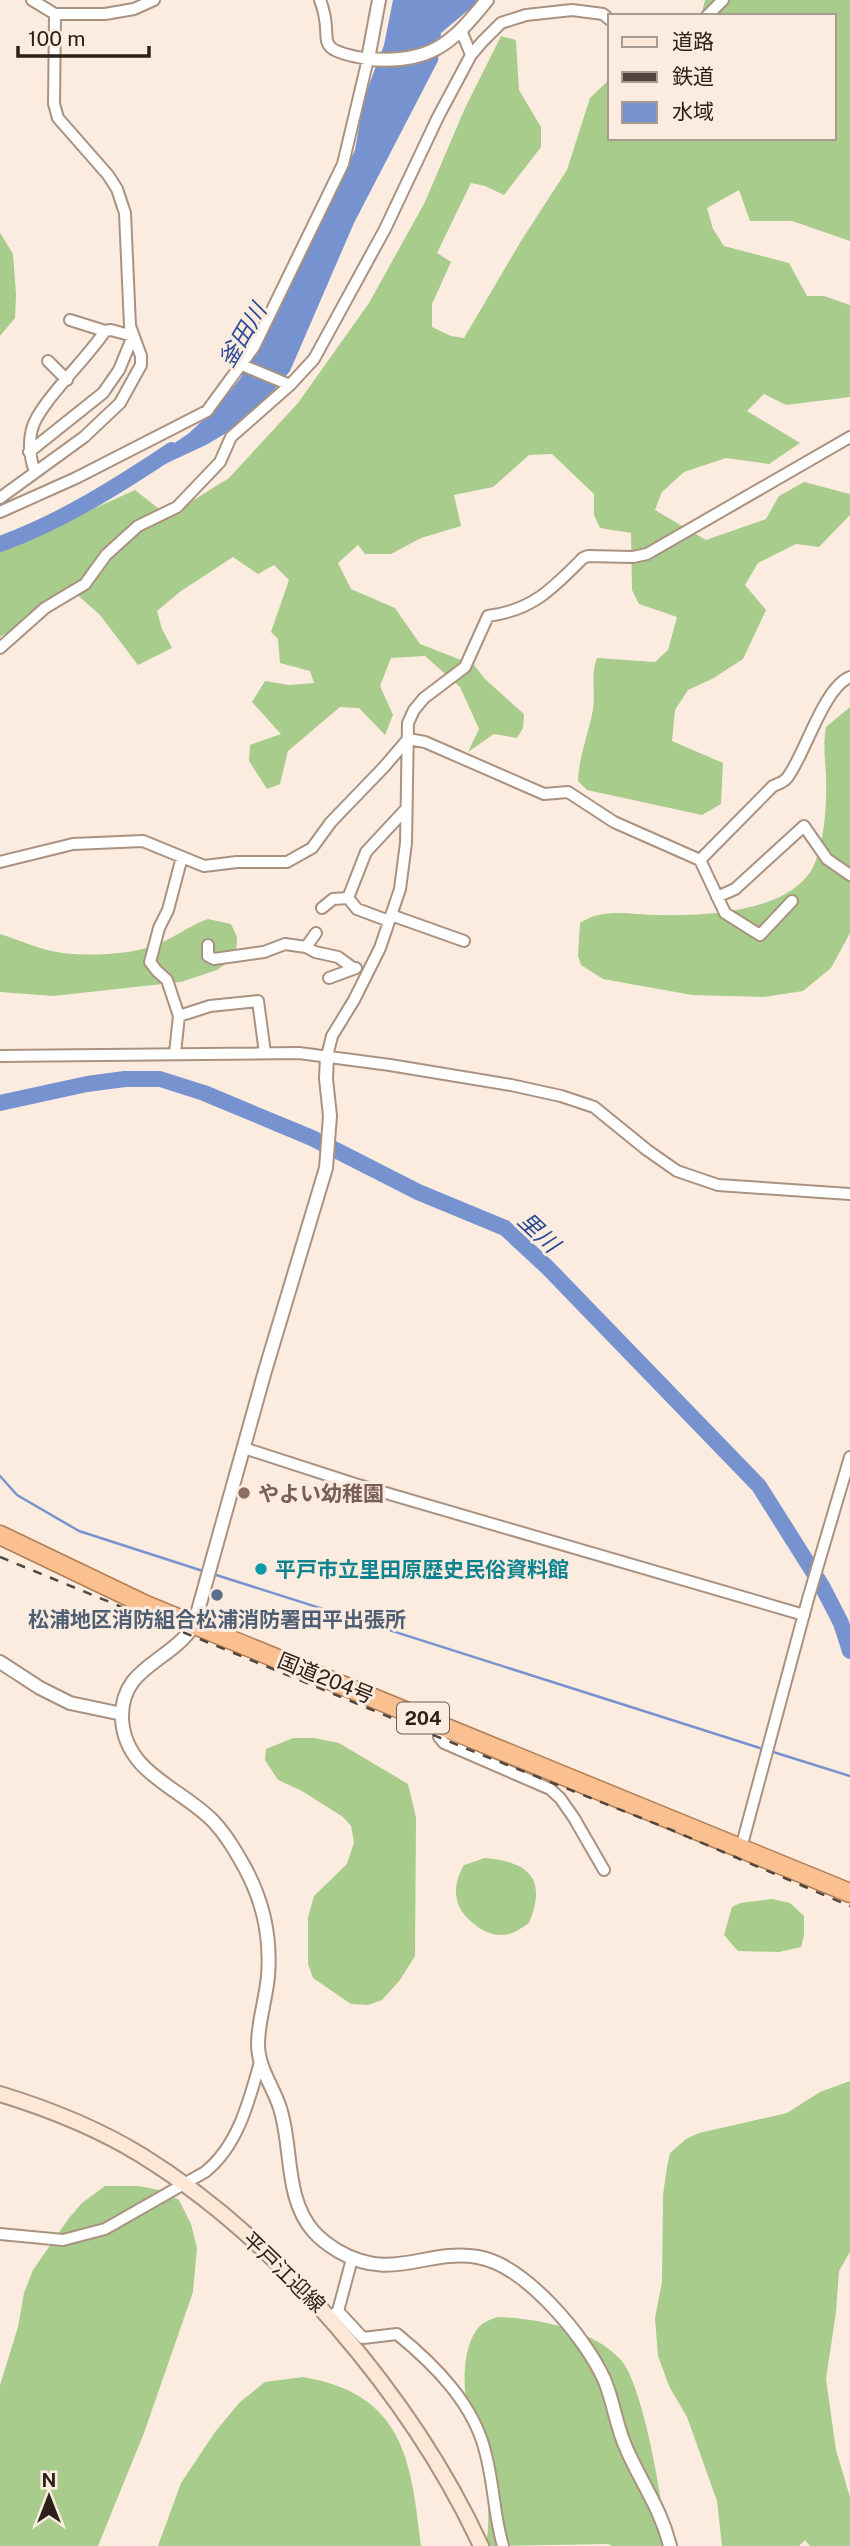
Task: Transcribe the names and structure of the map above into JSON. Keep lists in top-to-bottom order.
{
  "streets": {
    "highway": ["国道204号", "204"],
    "main road": ["平戸江迎線"]
  },
  "water": ["釜田川", "里川"],
  "places": ["やよい幼稚園", "平戸市立里田原歴史民俗資料館", "松浦地区消防組合松浦消防署田平出張所"],
  "legend": ["道路", "鉄道", "水域"],
  "scale_bar": "100 m",
  "north": "top"
}
